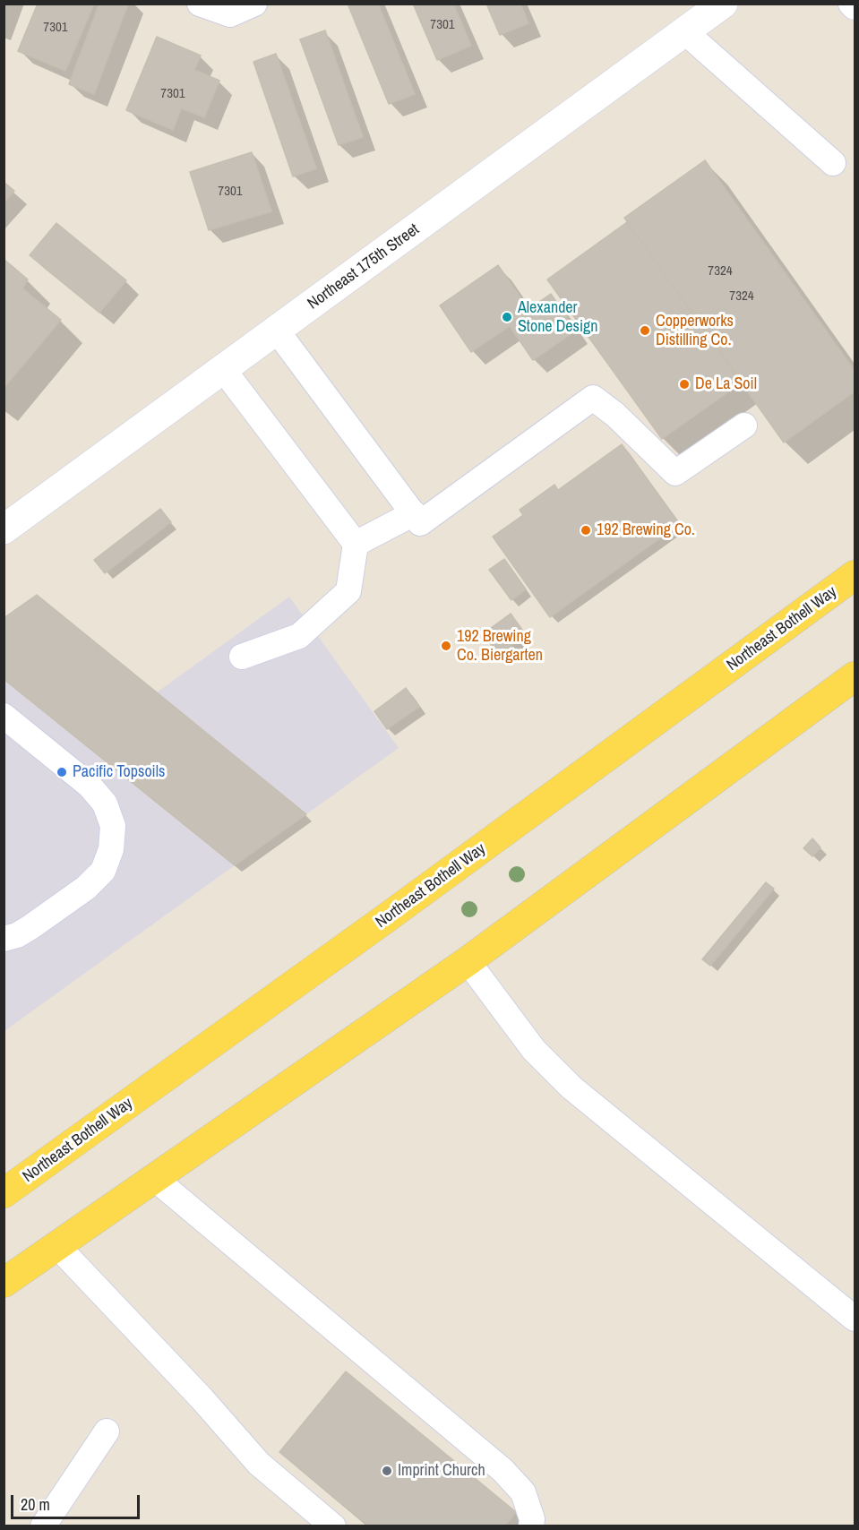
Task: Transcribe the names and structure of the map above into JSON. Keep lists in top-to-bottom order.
{
  "streets": {
    "main road": ["Northeast Bothell Way"],
    "street": ["Northeast 175th Street"]
  },
  "places": [
    "Alexander Stone Design",
    "Copperworks Distilling Co.",
    "De La Soil",
    "192 Brewing Co.",
    "192 Brewing Co. Biergarten",
    "Pacific Topsoils",
    "Imprint Church"
  ],
  "house_numbers": [
    "7301",
    "7301",
    "7301",
    "7301",
    "7324",
    "7324"
  ],
  "scale_bar": "20 m"
}
